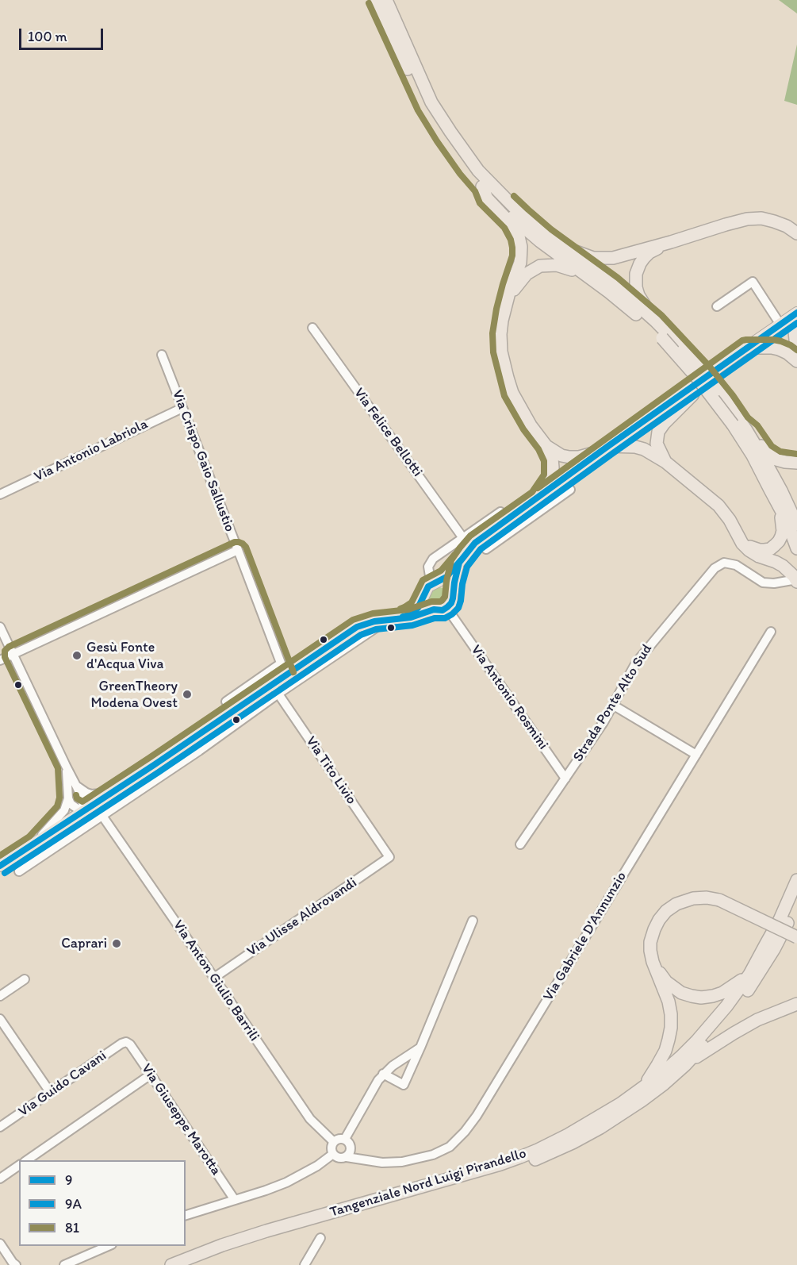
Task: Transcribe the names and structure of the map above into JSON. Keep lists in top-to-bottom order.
{
  "streets": {
    "highway": ["Tangenziale Nord Luigi Pirandello"],
    "street": [
      "Via Felice Bellotti",
      "Via Antonio Labriola",
      "Via Crispo Gaio Sallustio",
      "Via Antonio Rosmini",
      "Strada Ponte Alto Sud",
      "Via Tito Livio",
      "Via Ulisse Aldrovandi",
      "Via Gabriele D'Annunzio",
      "Via Anton Giulio Barrili",
      "Via Guido Cavani",
      "Via Giuseppe Marotta"
    ]
  },
  "crossings": [
    ["Via Antonio Labriola", "Via Crispo Gaio Sallustio"],
    ["Via Antonio Rosmini", "Strada Ponte Alto Sud"],
    ["Via Tito Livio", "Via Ulisse Aldrovandi"],
    ["Via Ulisse Aldrovandi", "Via Anton Giulio Barrili"],
    ["Via Gabriele D'Annunzio", "Via Anton Giulio Barrili"],
    ["Via Guido Cavani", "Via Giuseppe Marotta"]
  ],
  "places": ["Gesù Fonte d'Acqua Viva", "GreenTheory Modena Ovest", "Caprari"],
  "lines": ["transit line 81", "transit line 9", "transit line 9A"],
  "legend": ["9", "9A", "81"],
  "scale_bar": "100 m"
}
